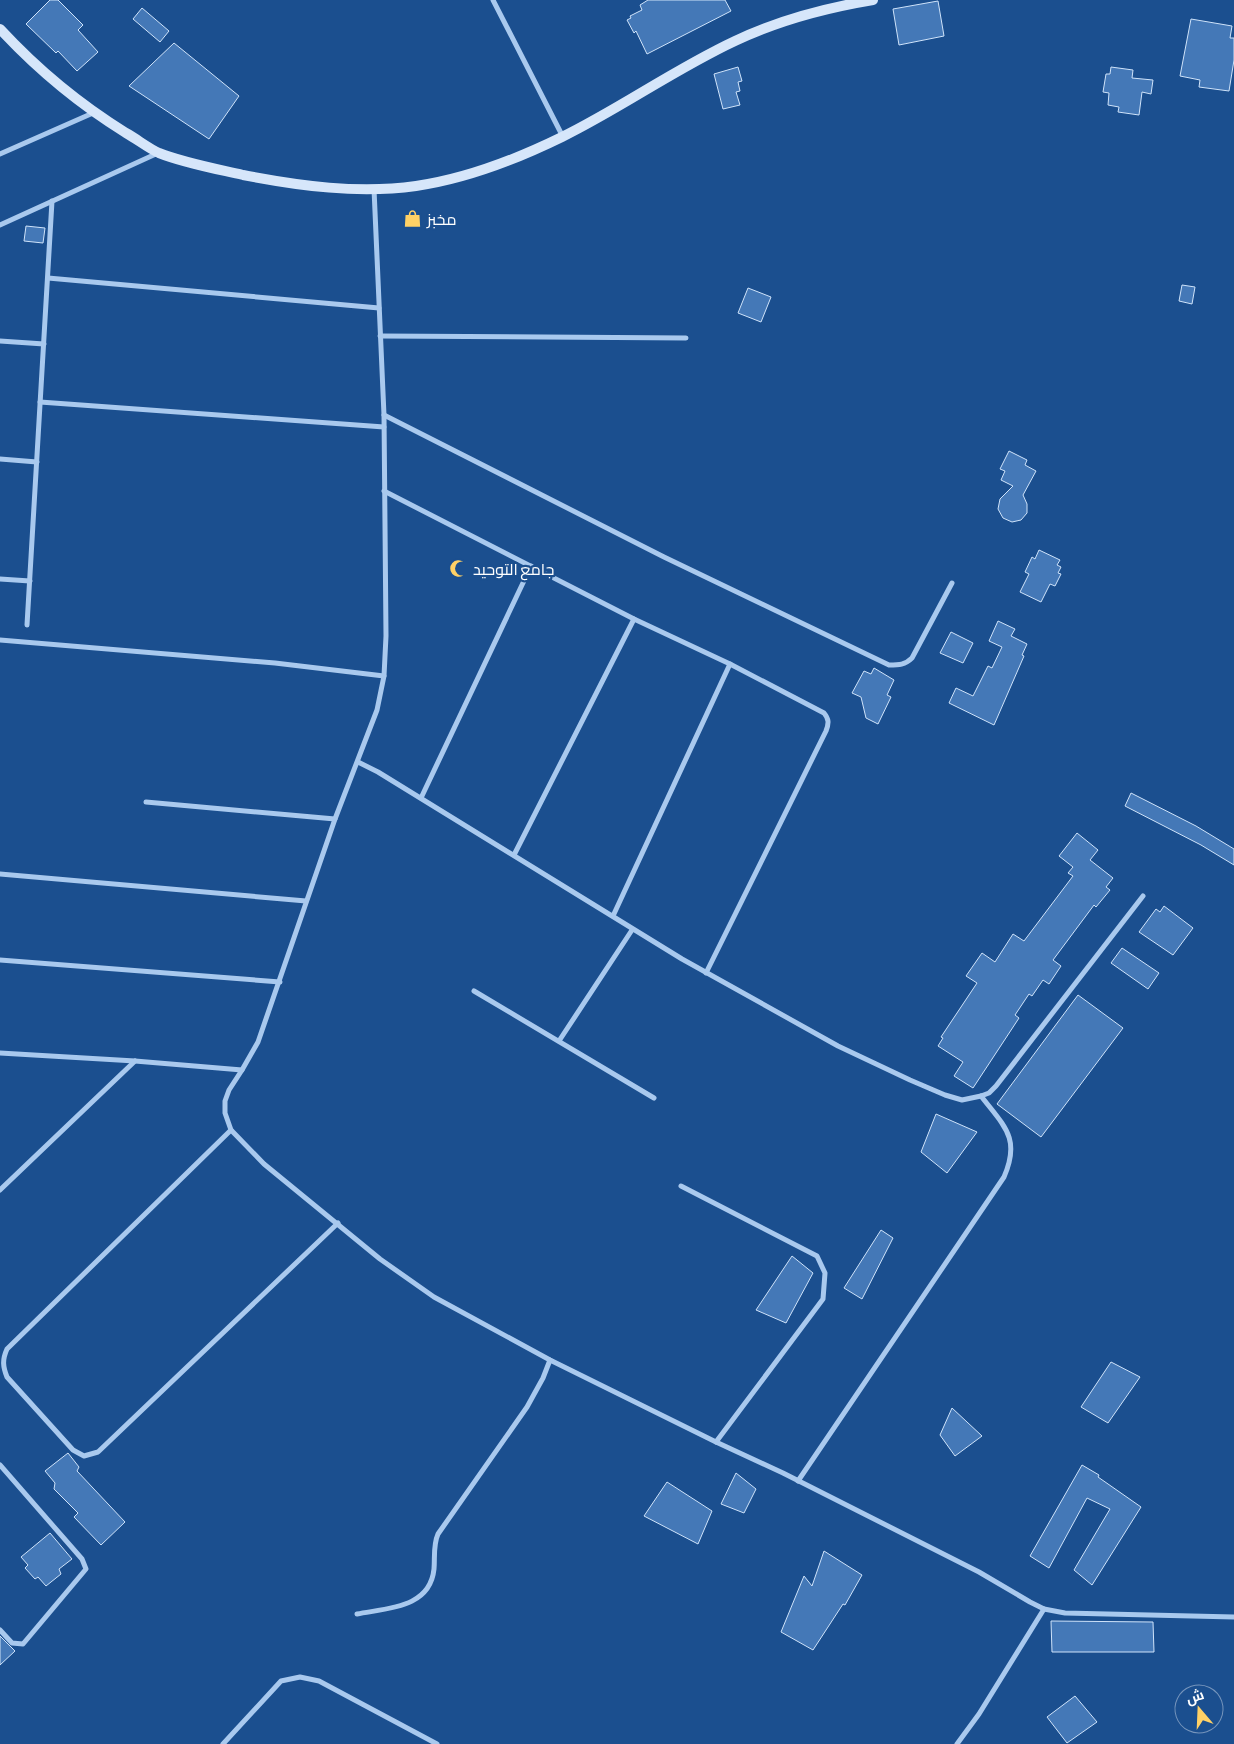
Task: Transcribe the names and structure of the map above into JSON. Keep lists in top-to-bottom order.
{
  "places": {
    "shop": ["مخبز"],
    "mosque": ["جامع التوحيد"]
  },
  "north": "top"
}
